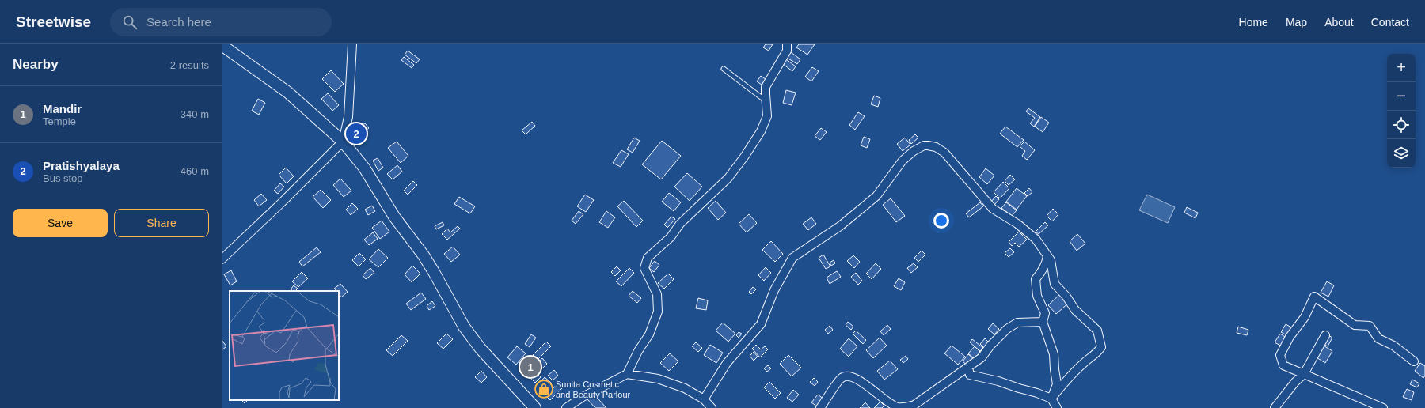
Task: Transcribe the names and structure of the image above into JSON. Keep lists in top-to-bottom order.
{
  "places": {
    "shop": ["Sunita Cosmetic and Beauty Parlour"]
  },
  "page": {
    "header": "Streetwise",
    "search": "Search here",
    "nav": [
      "Home",
      "Map",
      "About",
      "Contact"
    ],
    "heading": ["Nearby", "2 results"],
    "map_buttons": ["+", "−"],
    "list": [
      {
        "mark": "1",
        "name": "Mandir",
        "note": "Temple",
        "value": "340 m"
      },
      {
        "mark": "2",
        "name": "Pratishyalaya",
        "note": "Bus stop",
        "value": "460 m"
      }
    ],
    "pins": ["2", "1"],
    "buttons": ["Save", "Share"]
  }
}
